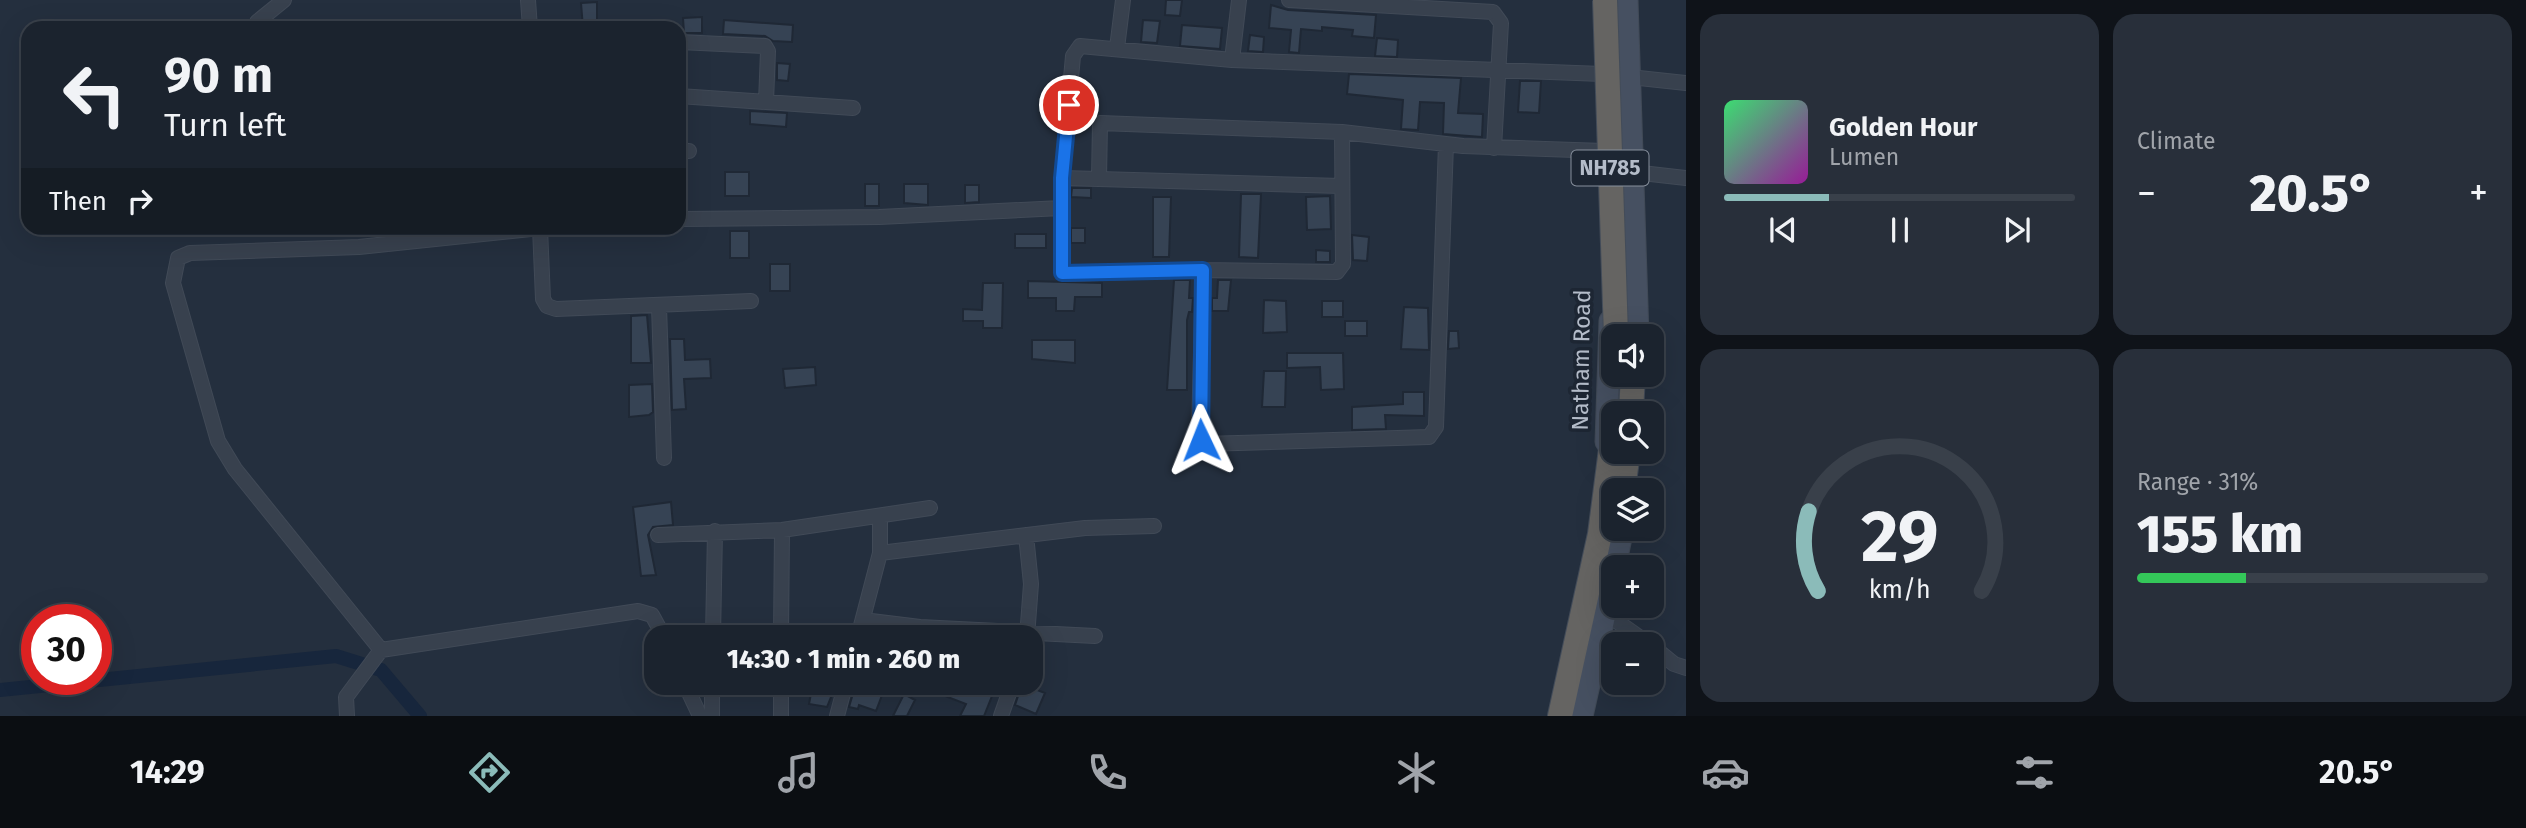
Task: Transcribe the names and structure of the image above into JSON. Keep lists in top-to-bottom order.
{
  "streets": {
    "highway": ["NH785"],
    "main road": ["Natham Road"]
  },
  "crossings": [
    ["NH785", "Natham Road"]
  ],
  "page": {
    "tile": [
      "Climate",
      ["Range · 31%", "155 km"]
    ],
    "turn": ["90 m", "Turn left"],
    "song": ["Golden Hour", "Lumen"],
    "heat": ["−", "20.5°", "+"],
    "then": "Then",
    "map_buttons": ["+", "−"],
    "limit": "30",
    "trip": "14:30 · 1 min · 260 m",
    "tabs": ["14:29", "20.5°"],
    "gauge": ["29", "km/h"]
  }
}
